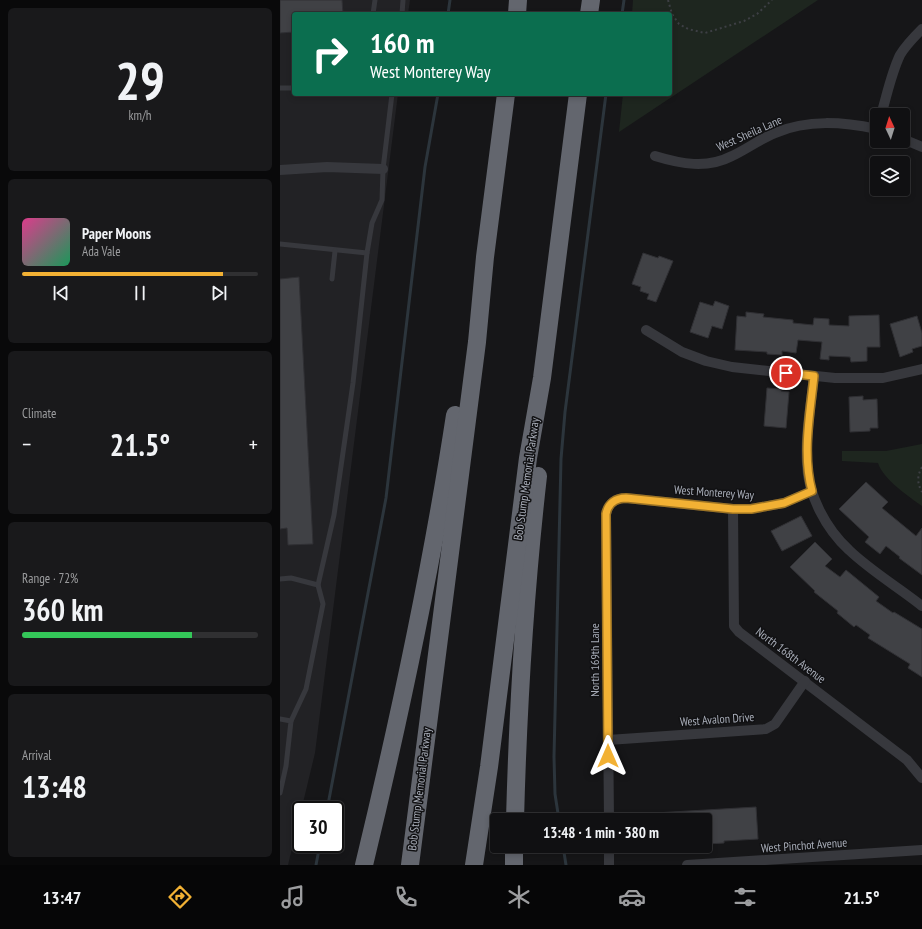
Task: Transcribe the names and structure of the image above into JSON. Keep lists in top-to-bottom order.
{
  "streets": {
    "highway": ["Bob Stump Memorial Parkway"],
    "street": [
      "West Sheila Lane",
      "West Monterey Way",
      "North 168th Avenue",
      "North 169th Lane",
      "West Avalon Drive",
      "West Pinchot Avenue"
    ]
  },
  "crossings": [
    ["West Monterey Way", "North 168th Avenue"],
    ["West Monterey Way", "North 169th Lane"],
    ["North 168th Avenue", "West Avalon Drive"],
    ["North 169th Lane", "West Avalon Drive"]
  ],
  "north": "top",
  "page": {
    "tile": [
      ["29", "km/h"],
      "Climate",
      ["Range · 72%", "360 km"],
      ["Arrival", "13:48"]
    ],
    "turn": ["160 m", "West Monterey Way"],
    "song": ["Paper Moons", "Ada Vale"],
    "heat": ["−", "21.5°", "+"],
    "limit": "30",
    "trip": "13:48 · 1 min · 380 m",
    "tabs": ["13:47", "21.5°"]
  }
}
